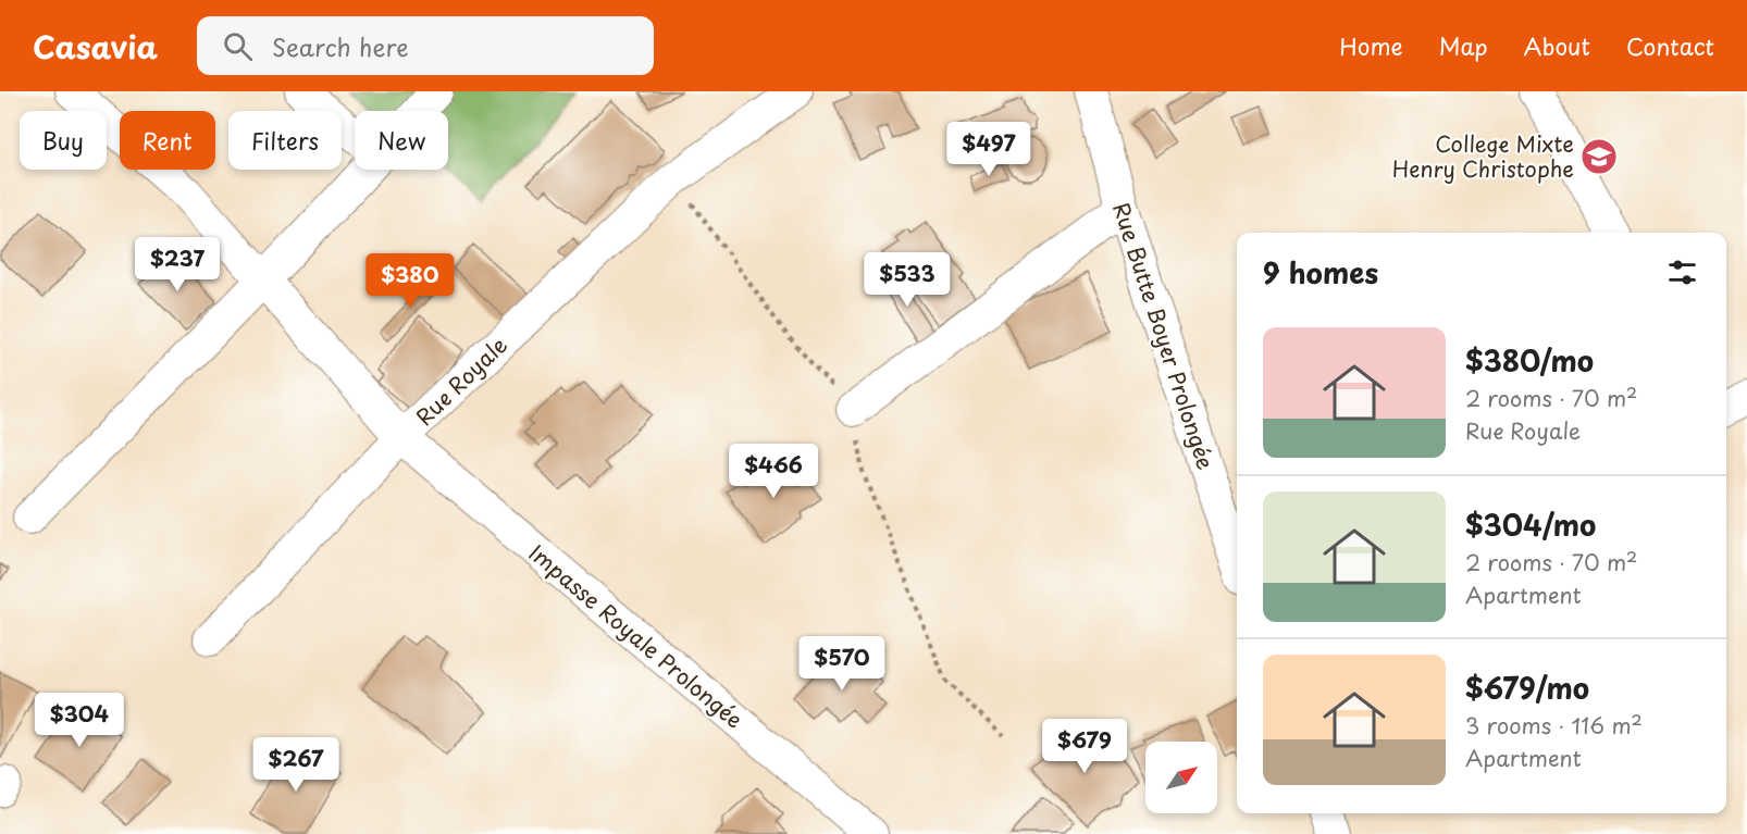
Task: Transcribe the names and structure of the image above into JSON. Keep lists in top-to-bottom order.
{
  "streets": {
    "street": ["Rue Butte Boyer Prolongée", "Rue Royale", "Impasse Royale Prolongée"]
  },
  "crossings": [
    ["Rue Royale", "Impasse Royale Prolongée"]
  ],
  "places": {
    "school or university": ["College Mixte Henry Christophe"]
  },
  "north": "top right",
  "page": {
    "header": "Casavia",
    "search": "Search here",
    "nav": [
      "Home",
      "Map",
      "About",
      "Contact"
    ],
    "chip": [
      "Buy",
      "Rent",
      "Filters",
      "New"
    ],
    "price": [
      "$497",
      "$237",
      "$533",
      "$380",
      "$466",
      "$570",
      "$304",
      "$679",
      "$267"
    ],
    "heading": "9 homes",
    "list": [
      {
        "name": "$380/mo",
        "note": "2 rooms · 70 m² · Rue Royale"
      },
      {
        "name": "$304/mo",
        "note": "2 rooms · 70 m² · Apartment"
      },
      {
        "name": "$679/mo",
        "note": "3 rooms · 116 m² · Apartment"
      }
    ]
  }
}
